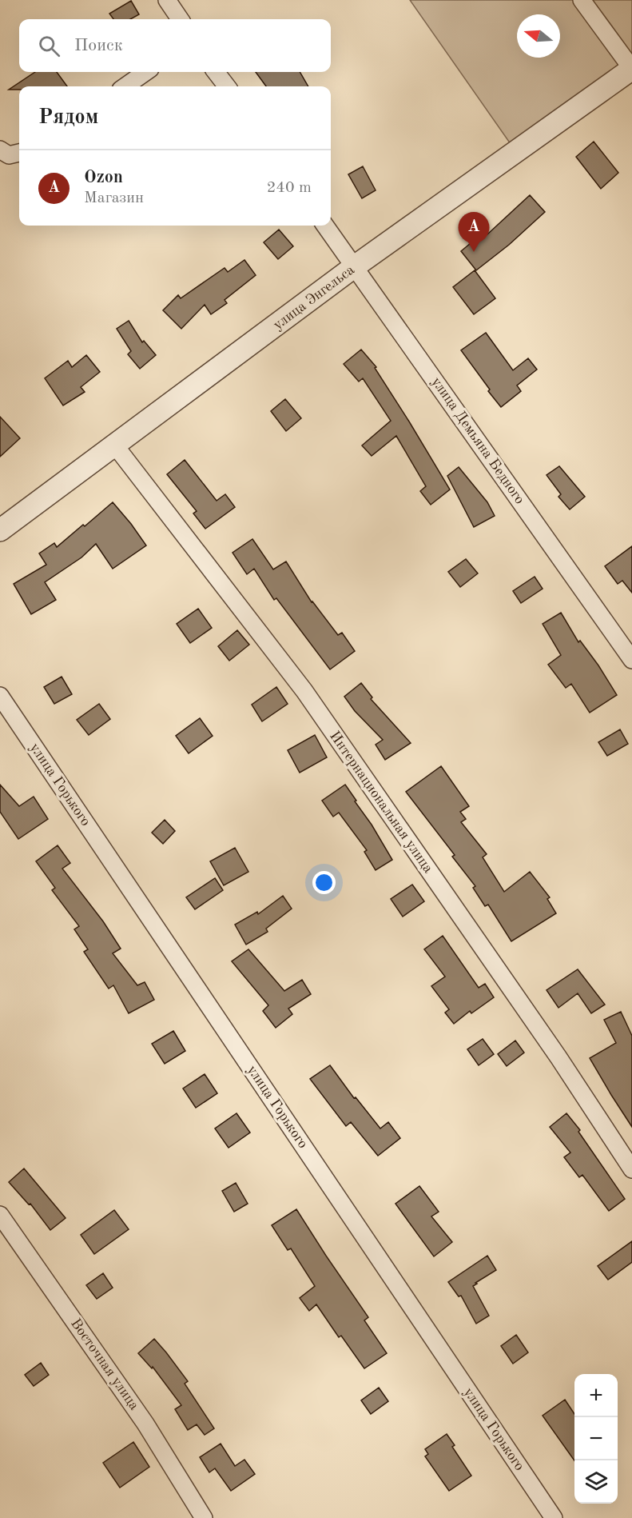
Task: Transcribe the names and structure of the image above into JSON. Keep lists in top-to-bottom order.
{
  "streets": {
    "street": [
      "улица Энгельса",
      "улица Демьяна Бедного",
      "улица Горького",
      "Интернациональная улица",
      "Восточная улица"
    ]
  },
  "crossings": [
    ["улица Энгельса", "улица Демьяна Бедного"],
    ["улица Энгельса", "Интернациональная улица"]
  ],
  "north": "left",
  "page": {
    "search": "Поиск",
    "heading": "Рядом",
    "list": [
      {
        "mark": "A",
        "name": "Ozon",
        "note": "Магазин",
        "value": "240 m"
      }
    ],
    "pins": "A",
    "map_buttons": ["+", "−"]
  }
}
